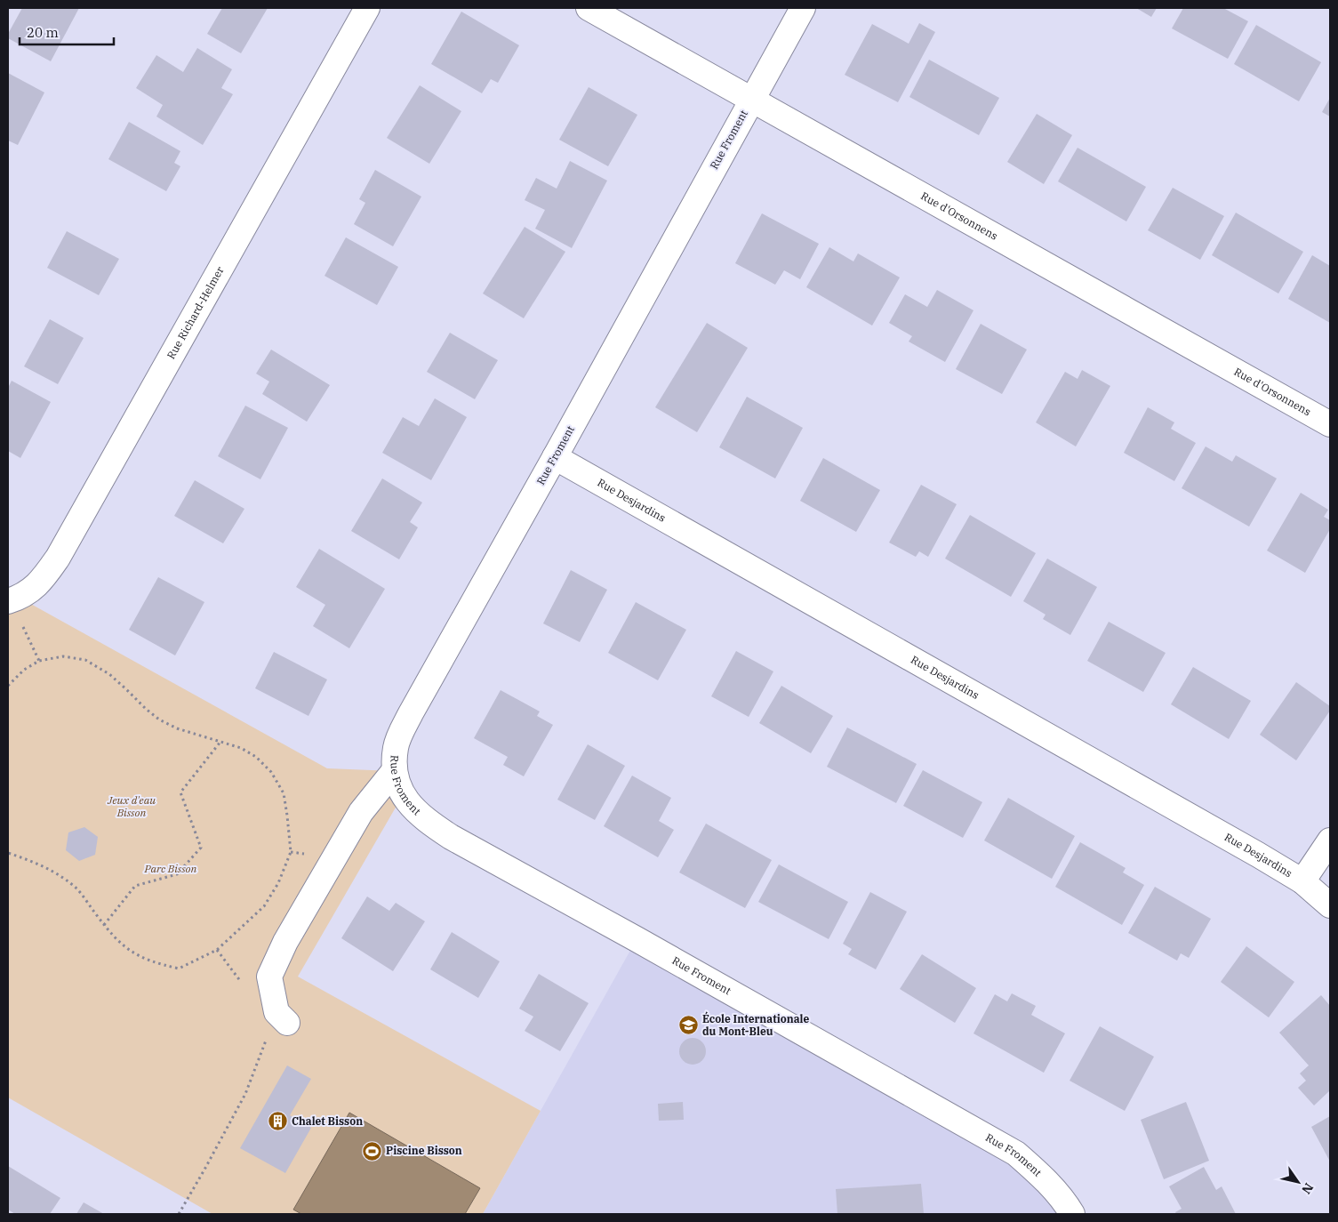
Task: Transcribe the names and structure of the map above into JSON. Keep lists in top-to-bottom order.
{
  "streets": {
    "street": [
      "Rue Froment",
      "Rue d'Orsonnens",
      "Rue Richard-Helmer",
      "Rue Desjardins"
    ]
  },
  "crossings": [
    ["Rue Froment", "Rue d'Orsonnens"],
    ["Rue Froment", "Rue Desjardins"]
  ],
  "parks": ["Jeux d'eau Bisson", "Parc Bisson"],
  "places": {
    "school or university": ["École Internationale du Mont-Bleu"],
    "building": ["Chalet Bisson"],
    "sports": ["Piscine Bisson"]
  },
  "scale_bar": "20 m",
  "north": "bottom right"
}
